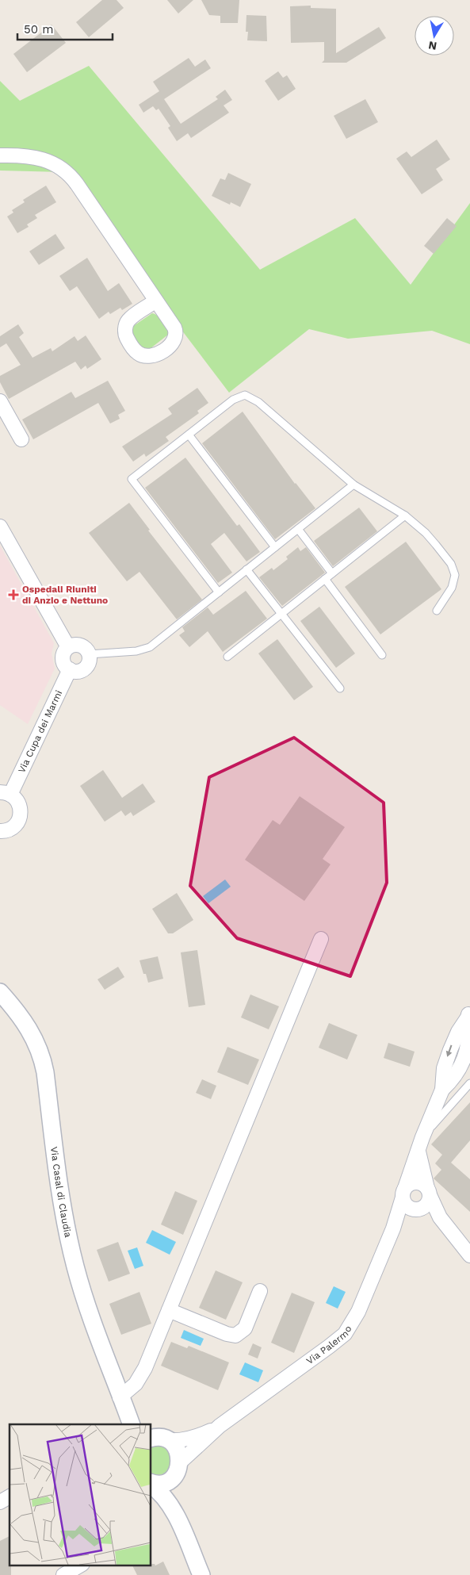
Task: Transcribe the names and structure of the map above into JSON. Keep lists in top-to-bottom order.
{
  "streets": {
    "street": ["Via Cupa dei Marmi", "Via Casal di Claudia", "Via Palermo"]
  },
  "crossings": [
    ["Via Casal di Claudia", "Via Palermo"]
  ],
  "places": {
    "health": ["Ospedali Riuniti di Anzio e Nettuno"]
  },
  "scale_bar": "50 m",
  "north": "bottom"
}
